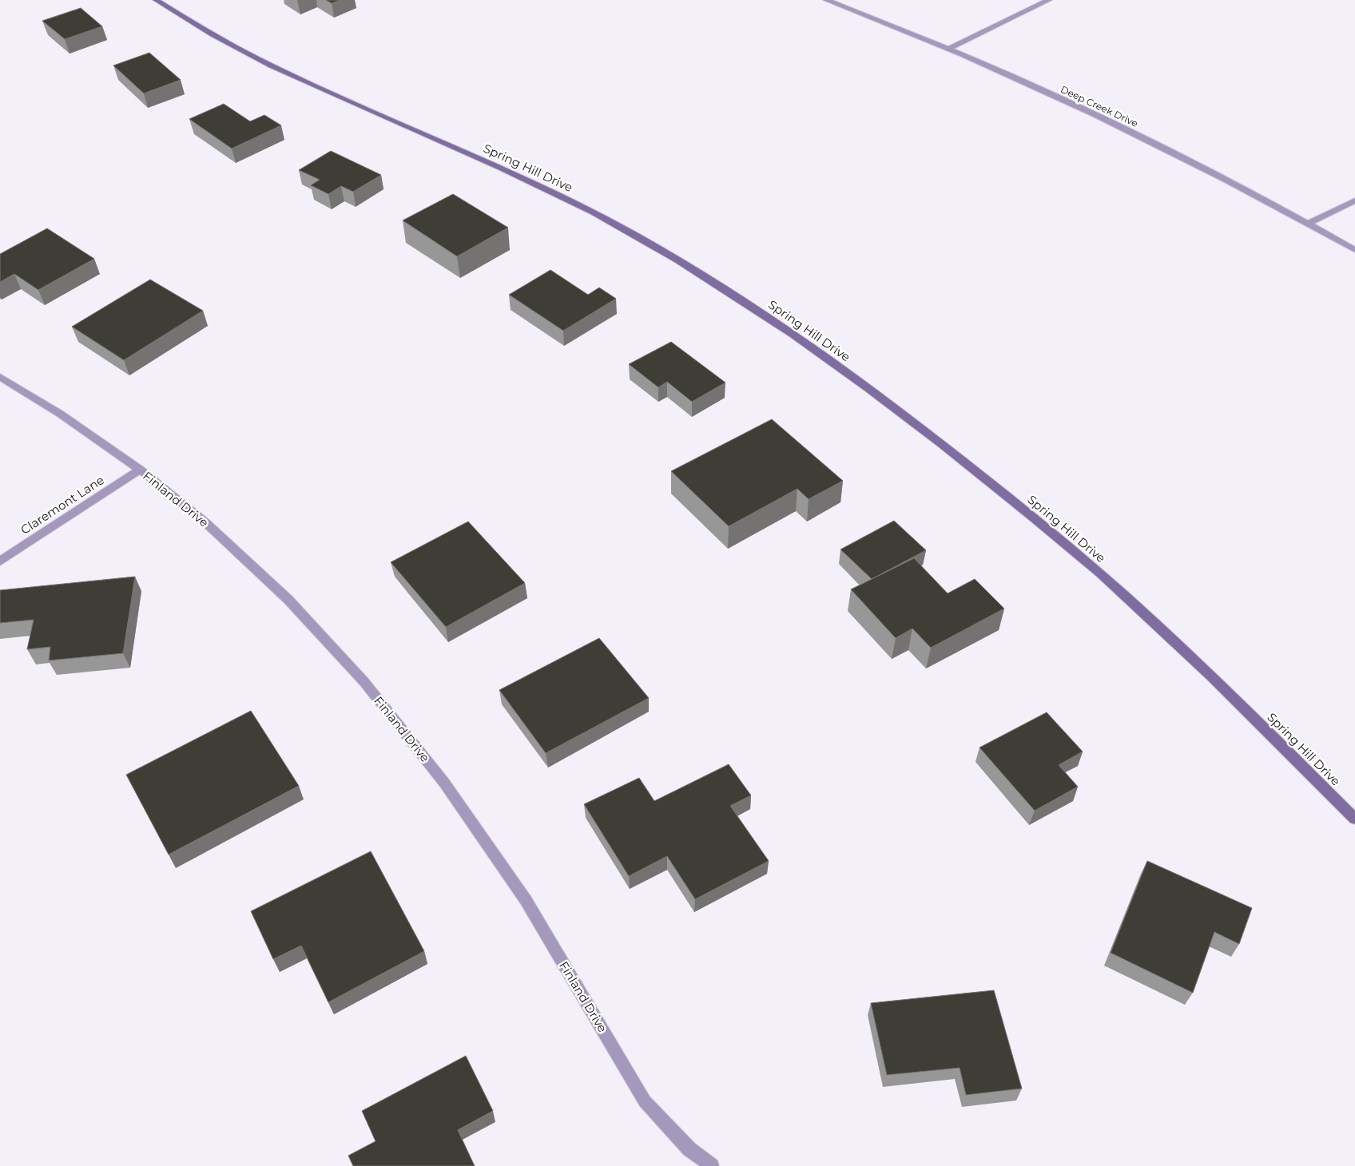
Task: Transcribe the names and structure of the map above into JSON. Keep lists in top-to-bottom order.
{
  "streets": {
    "main road": ["Spring Hill Drive"],
    "street": ["Deep Creek Drive", "Finland Drive", "Claremont Lane"]
  },
  "crossings": [
    ["Finland Drive", "Claremont Lane"]
  ]
}
